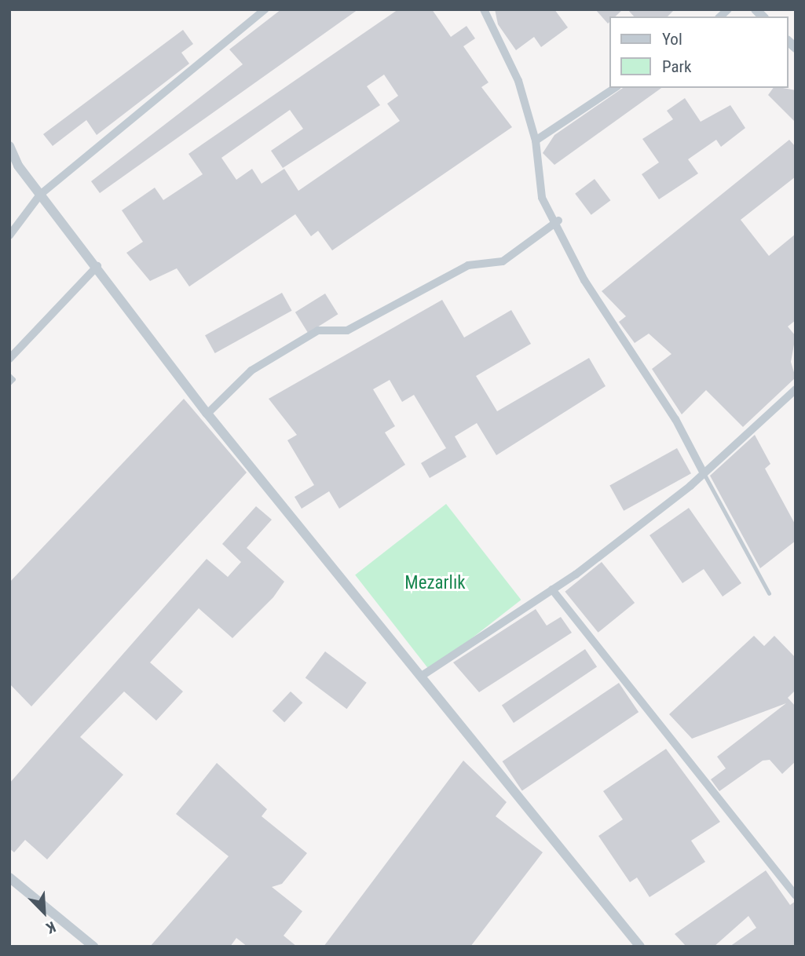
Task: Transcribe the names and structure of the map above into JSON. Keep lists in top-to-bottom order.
{
  "parks": ["Mezarlık"],
  "legend": ["Yol", "Park"],
  "north": "bottom right"
}
